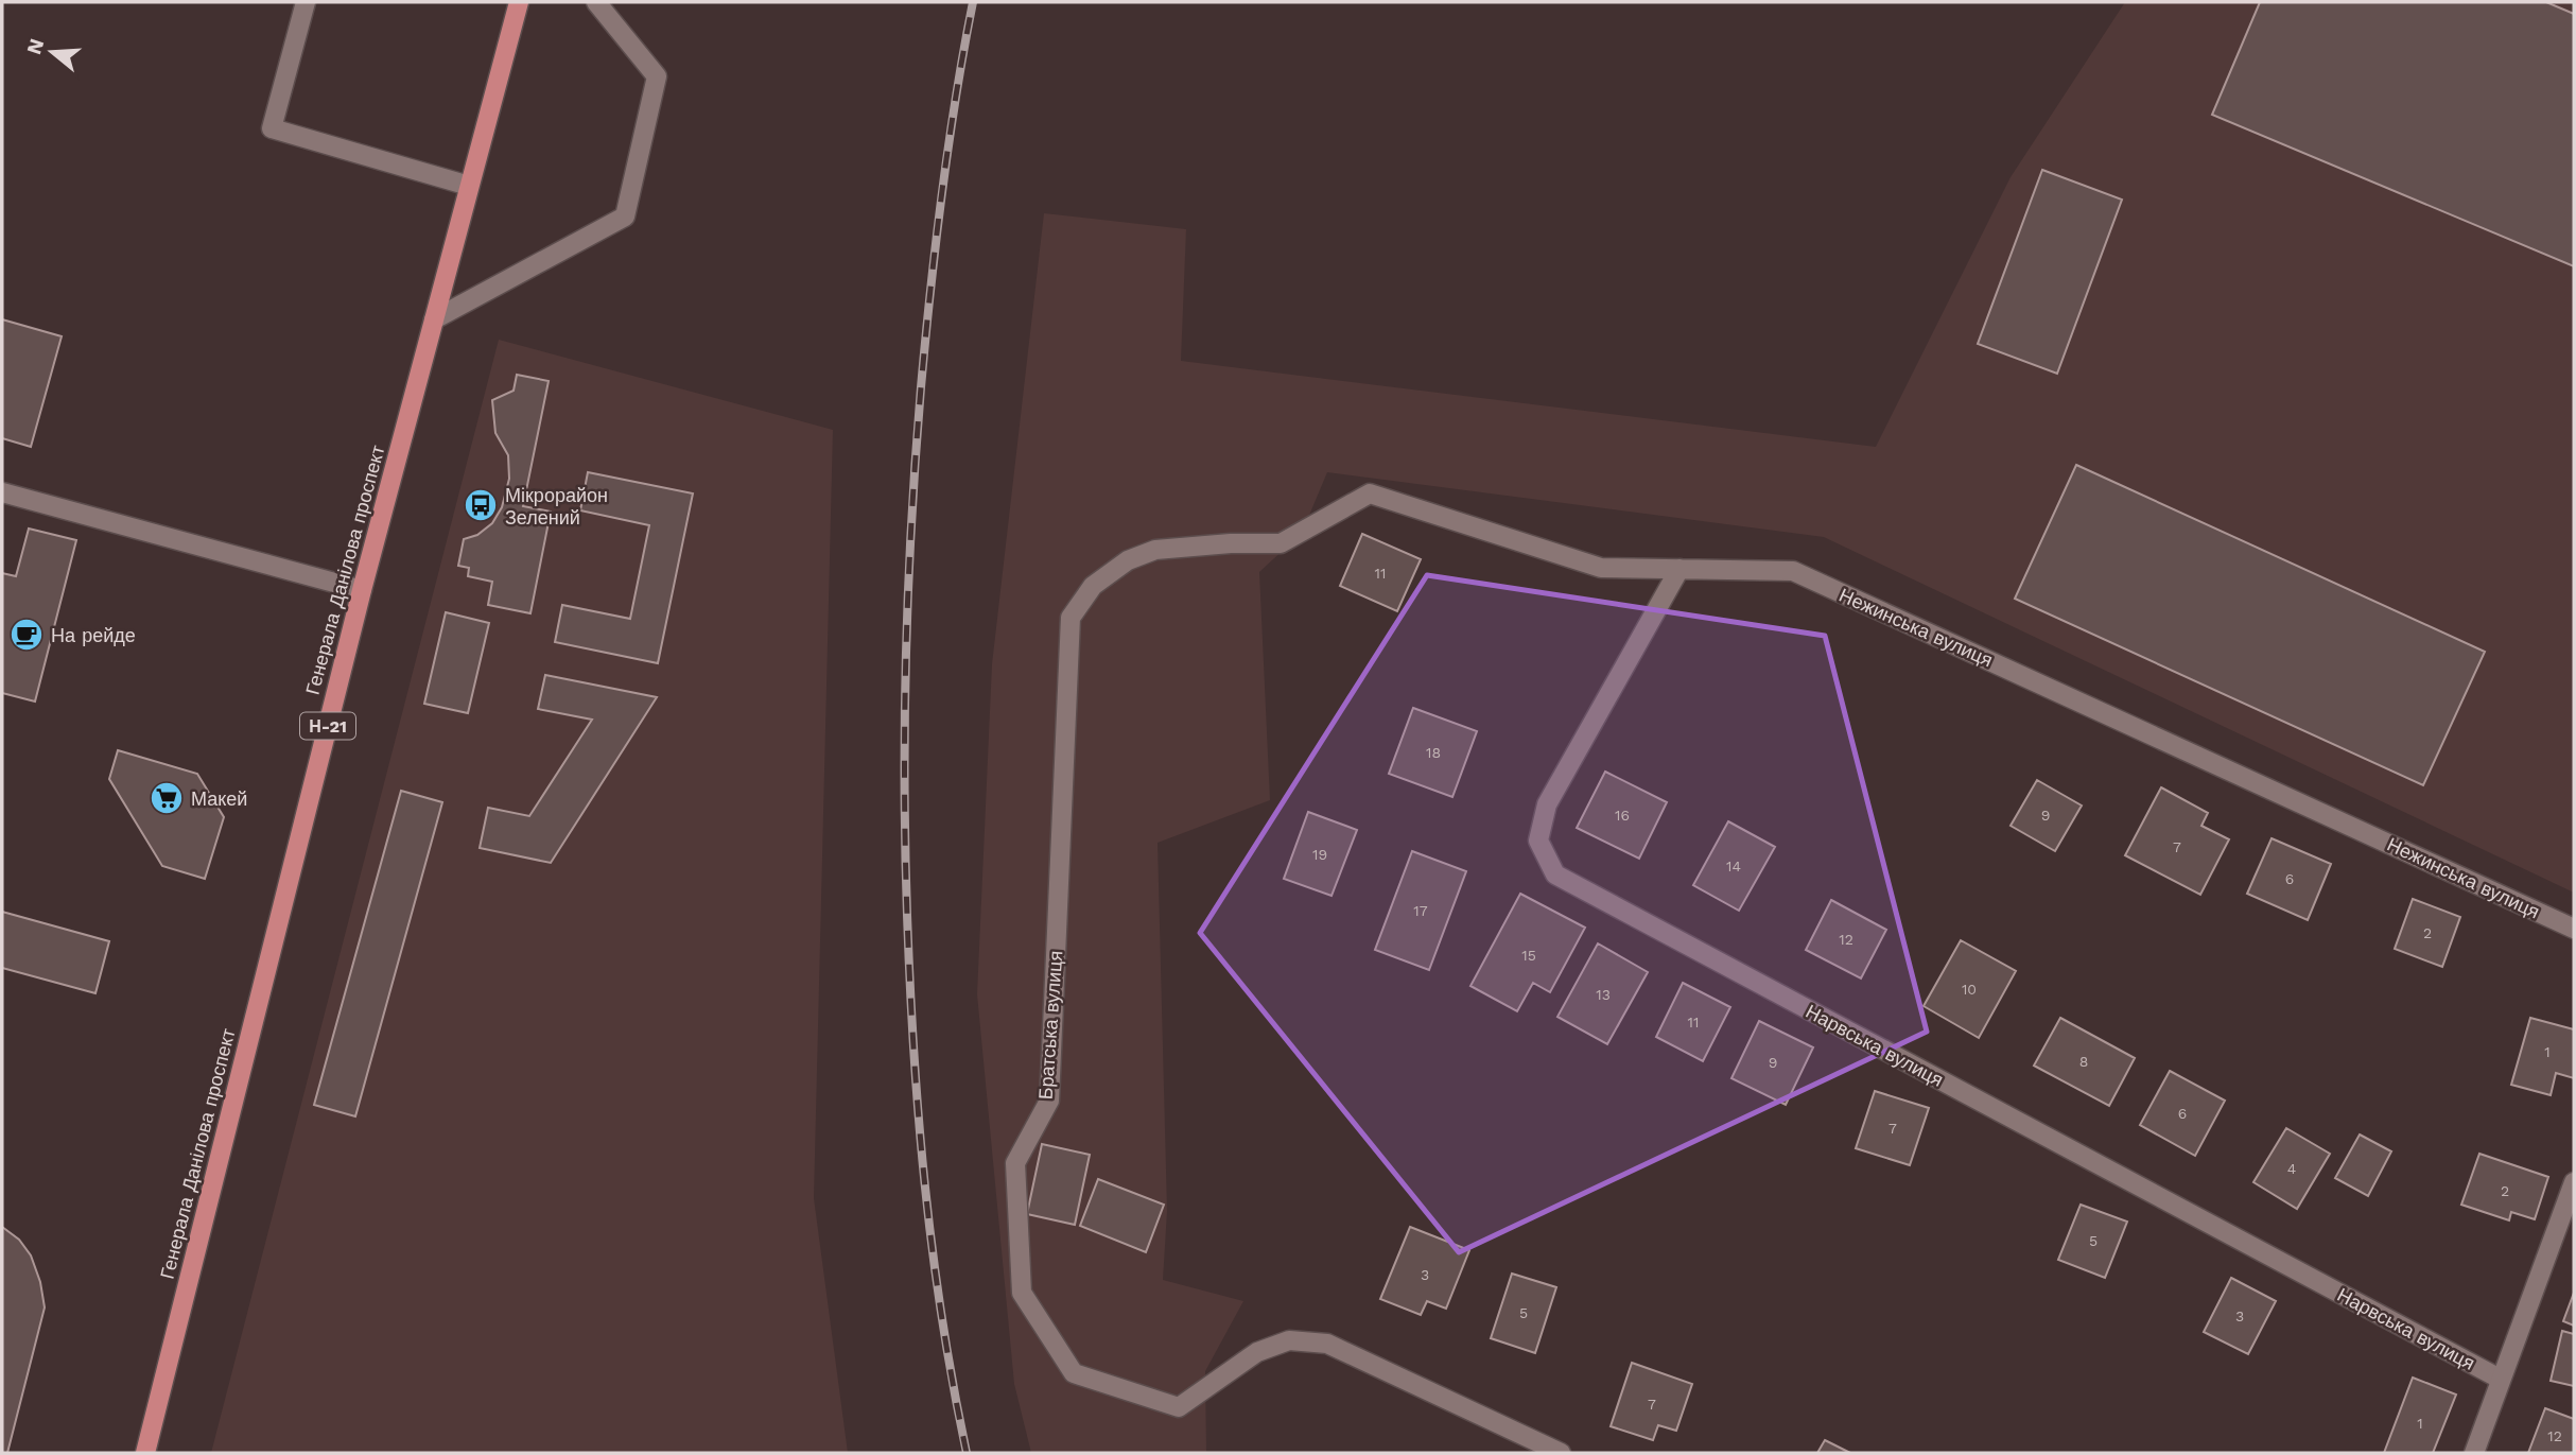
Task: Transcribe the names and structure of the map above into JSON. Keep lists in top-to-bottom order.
{
  "streets": {
    "main road": ["Генерала Данілова проспект", "Н-21"],
    "street": ["Нежинська вулиця", "Братська вулиця", "Нарвська вулиця"]
  },
  "crossings": [
    ["Нежинська вулиця", "Братська вулиця"],
    ["Нежинська вулиця", "Нарвська вулиця"]
  ],
  "places": {
    "bus stop": ["Мікрорайон Зелений"],
    "cafe": ["На рейде"],
    "supermarket": ["Макей"]
  },
  "house_numbers": [
    "11",
    "18",
    "16",
    "9",
    "7",
    "19",
    "14",
    "6",
    "17",
    "2",
    "12",
    "15",
    "10",
    "13",
    "11",
    "1",
    "8",
    "9",
    "6",
    "7",
    "4",
    "2",
    "5",
    "3",
    "5",
    "3",
    "7",
    "1",
    "12"
  ],
  "north": "left"
}
